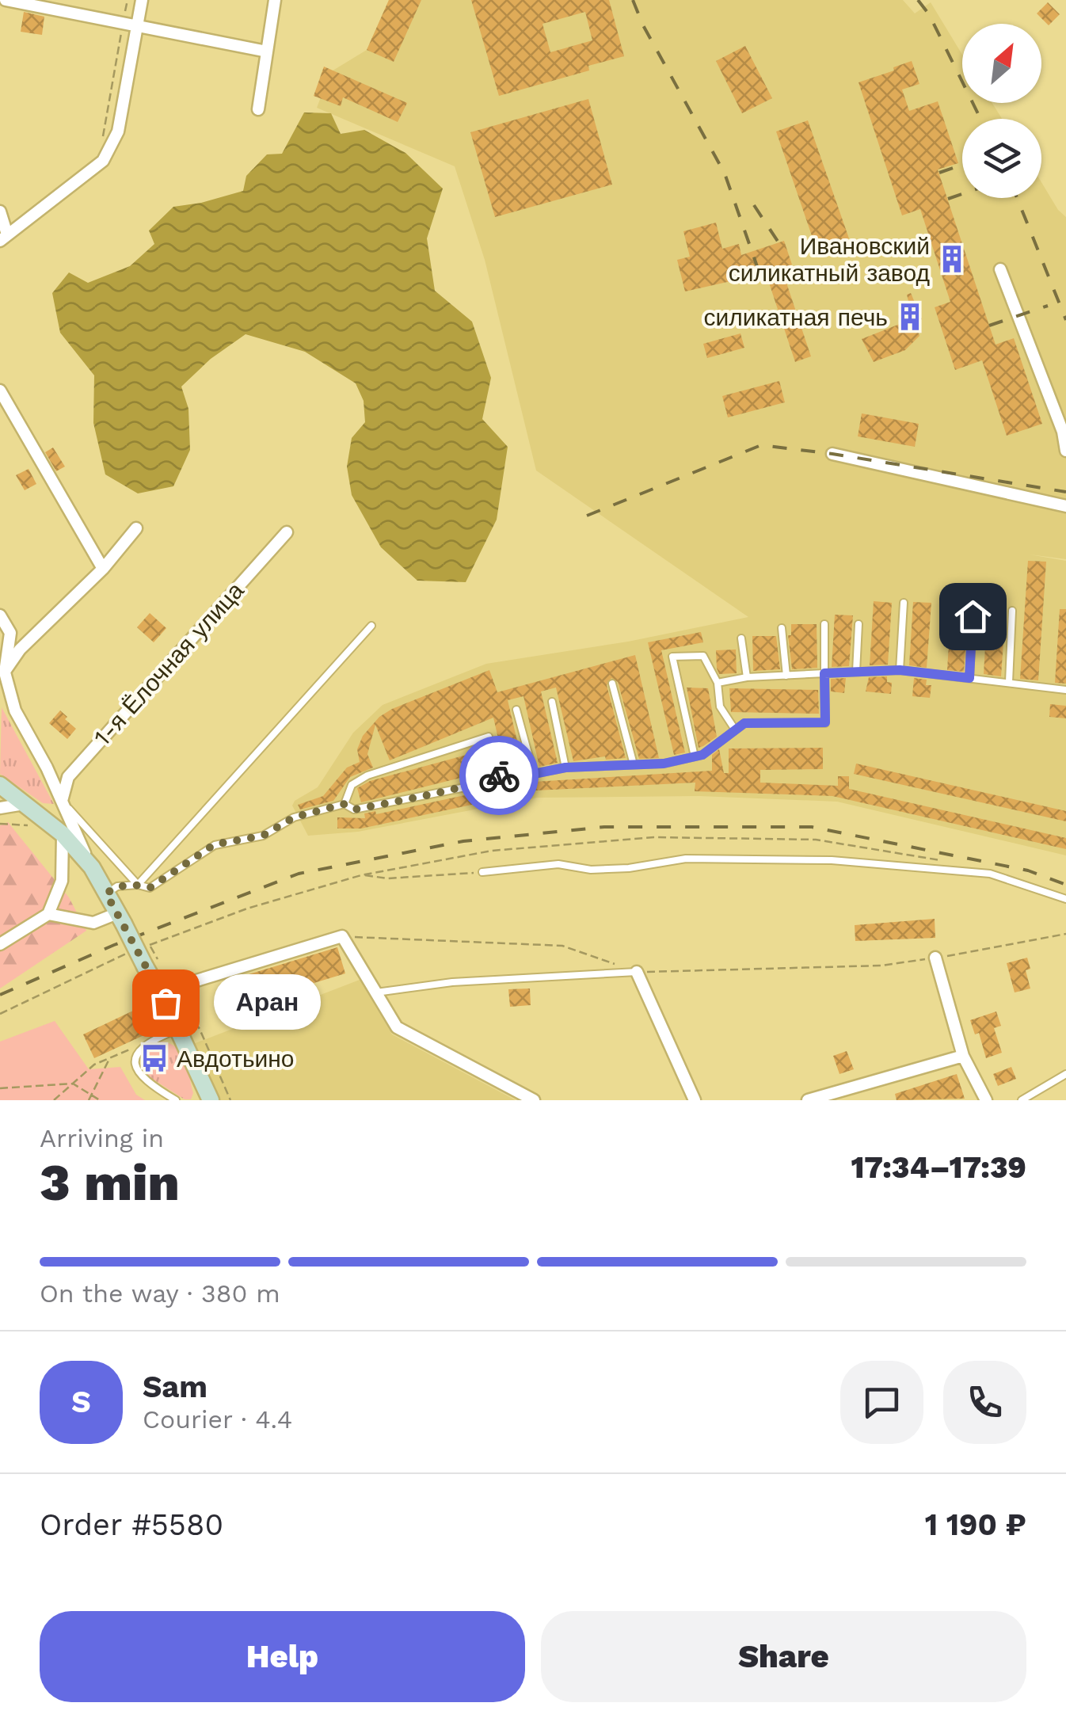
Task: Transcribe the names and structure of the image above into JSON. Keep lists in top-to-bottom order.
{
  "streets": {
    "street": ["1-я Ёлочная улица"]
  },
  "places": {
    "building": ["Ивановский силикатный завод", "силикатная печь"],
    "other": ["Аран"],
    "bus stop": ["Авдотьино"]
  },
  "north": "top right",
  "page": {
    "bubble": "Аран",
    "heading": ["3 min", "Arriving in", "17:34–17:39"],
    "panel": [
      "Sam",
      "Courier · 4.4",
      "Order #5580",
      "1 190 ₽"
    ],
    "bar": "On the way · 380 m",
    "round": "S",
    "buttons": ["Help", "Share"]
  }
}
